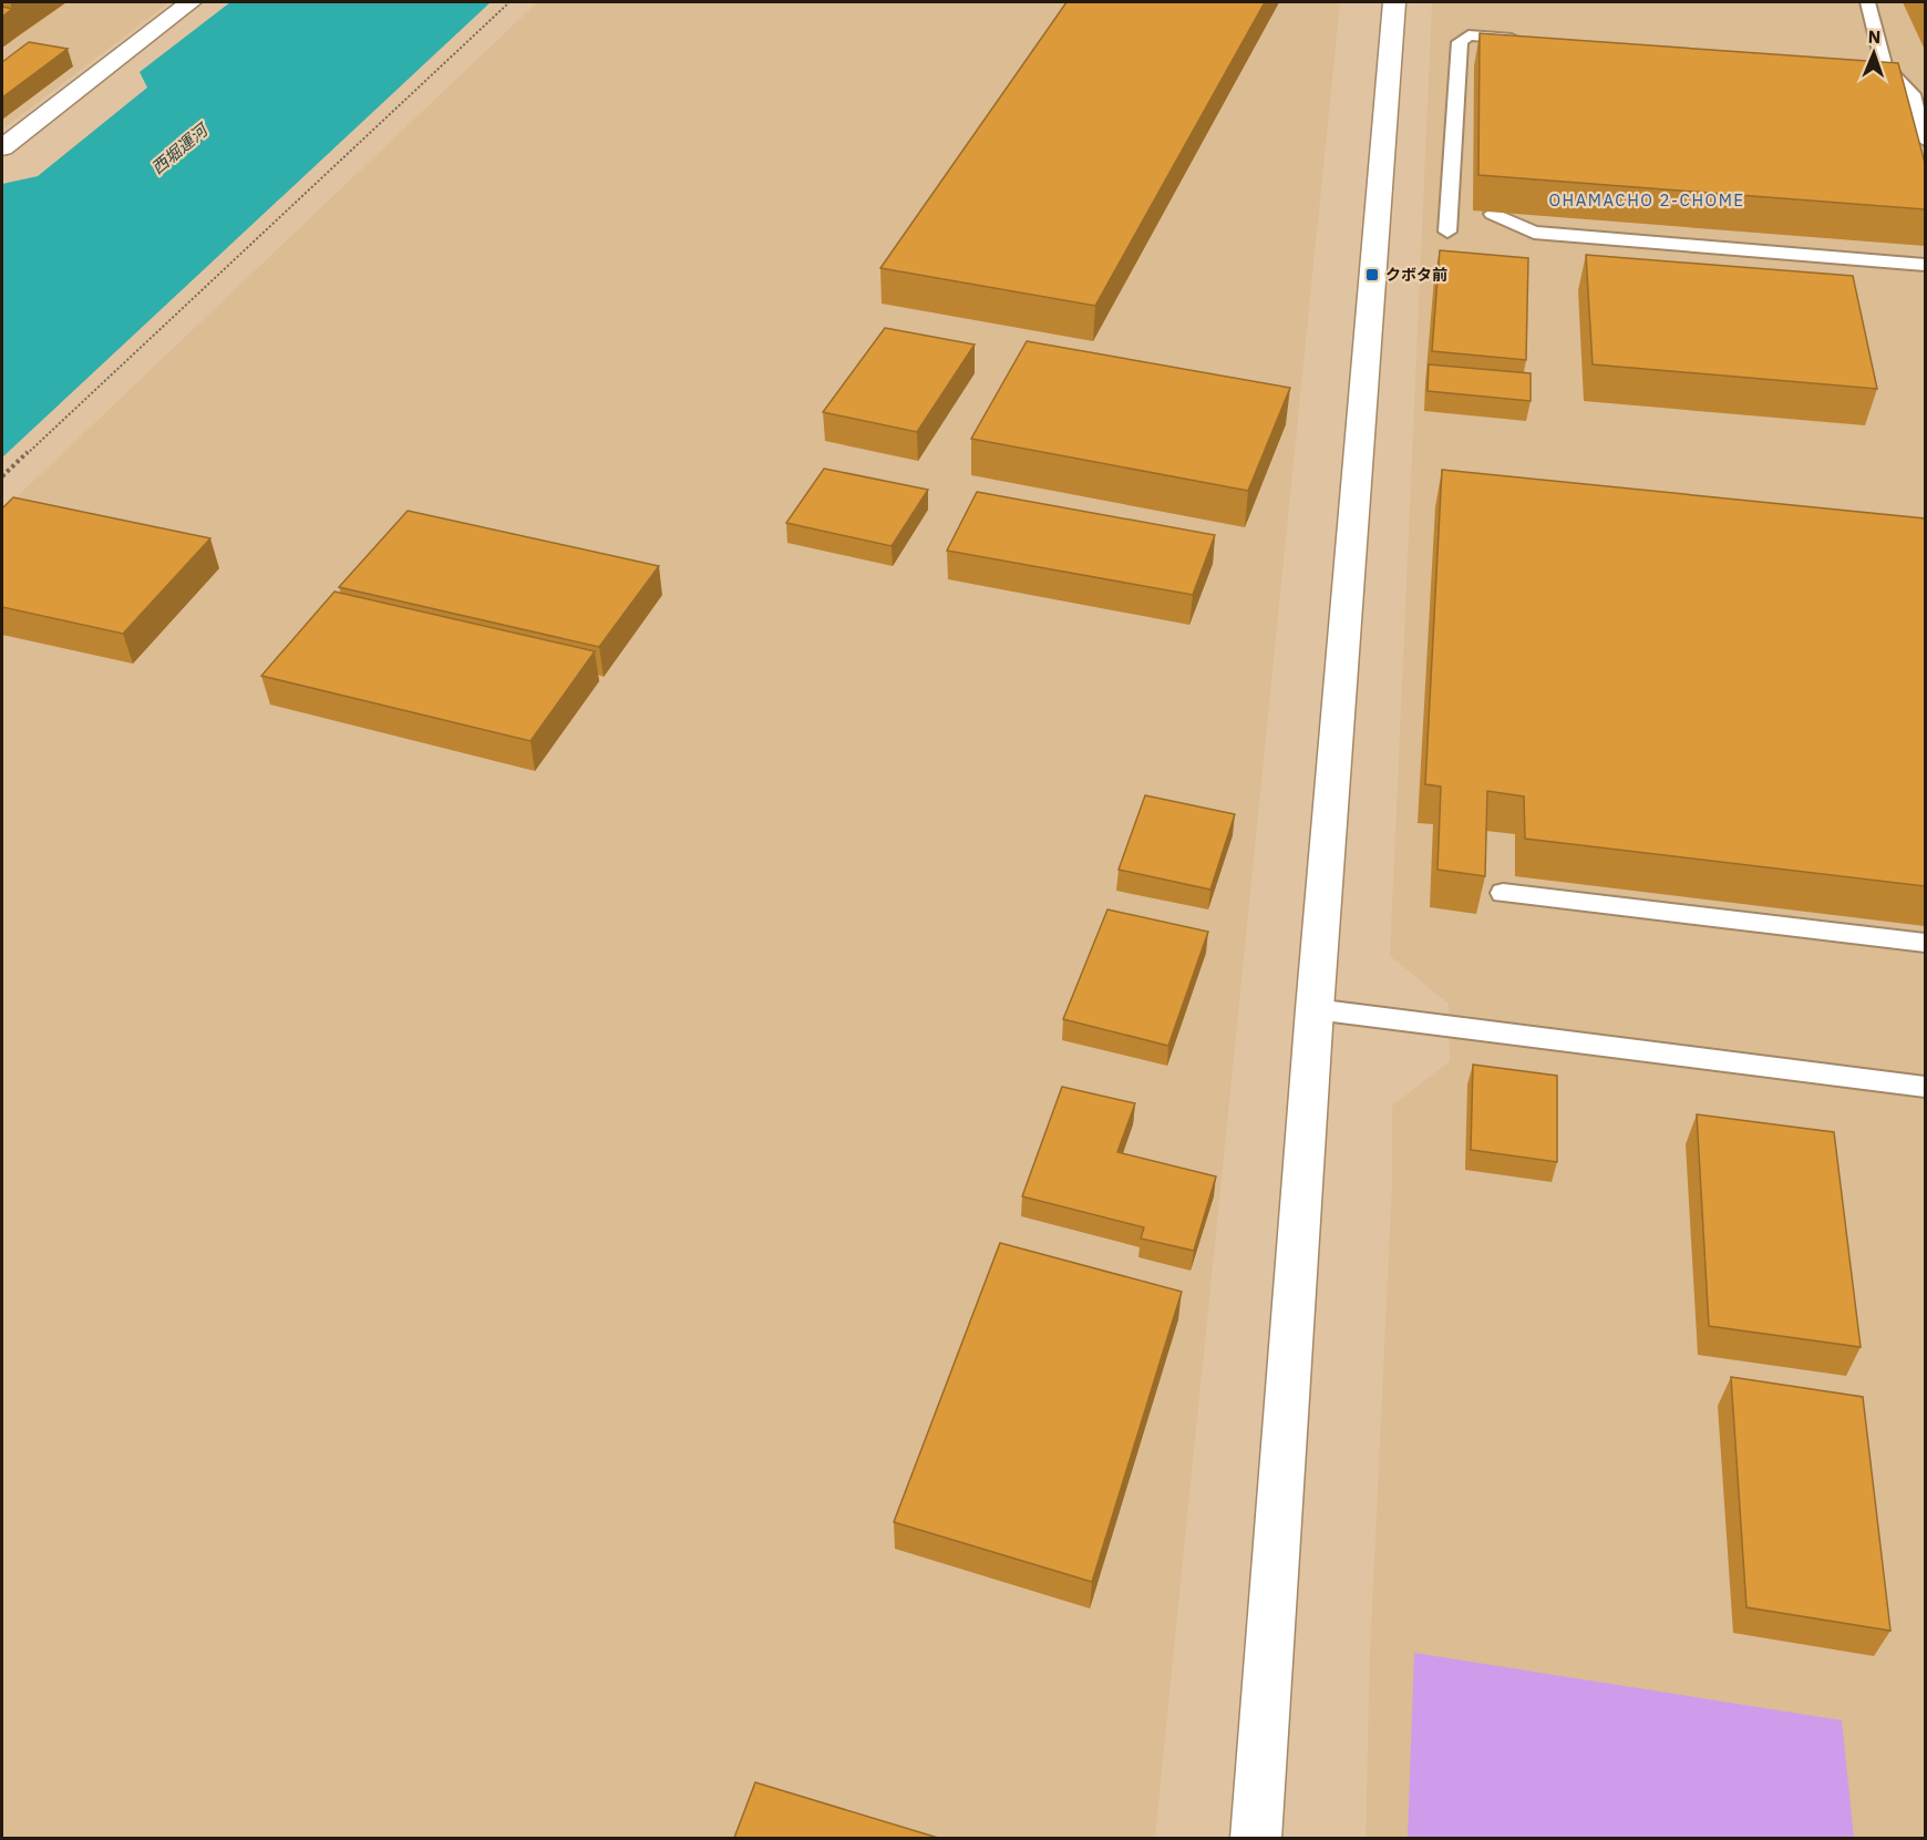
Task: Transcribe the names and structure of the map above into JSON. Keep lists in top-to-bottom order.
{
  "districts": ["OHAMACHO 2-CHOME"],
  "water": ["西堀運河"],
  "places": {
    "transit": ["クボタ前"]
  },
  "north": "top"
}
